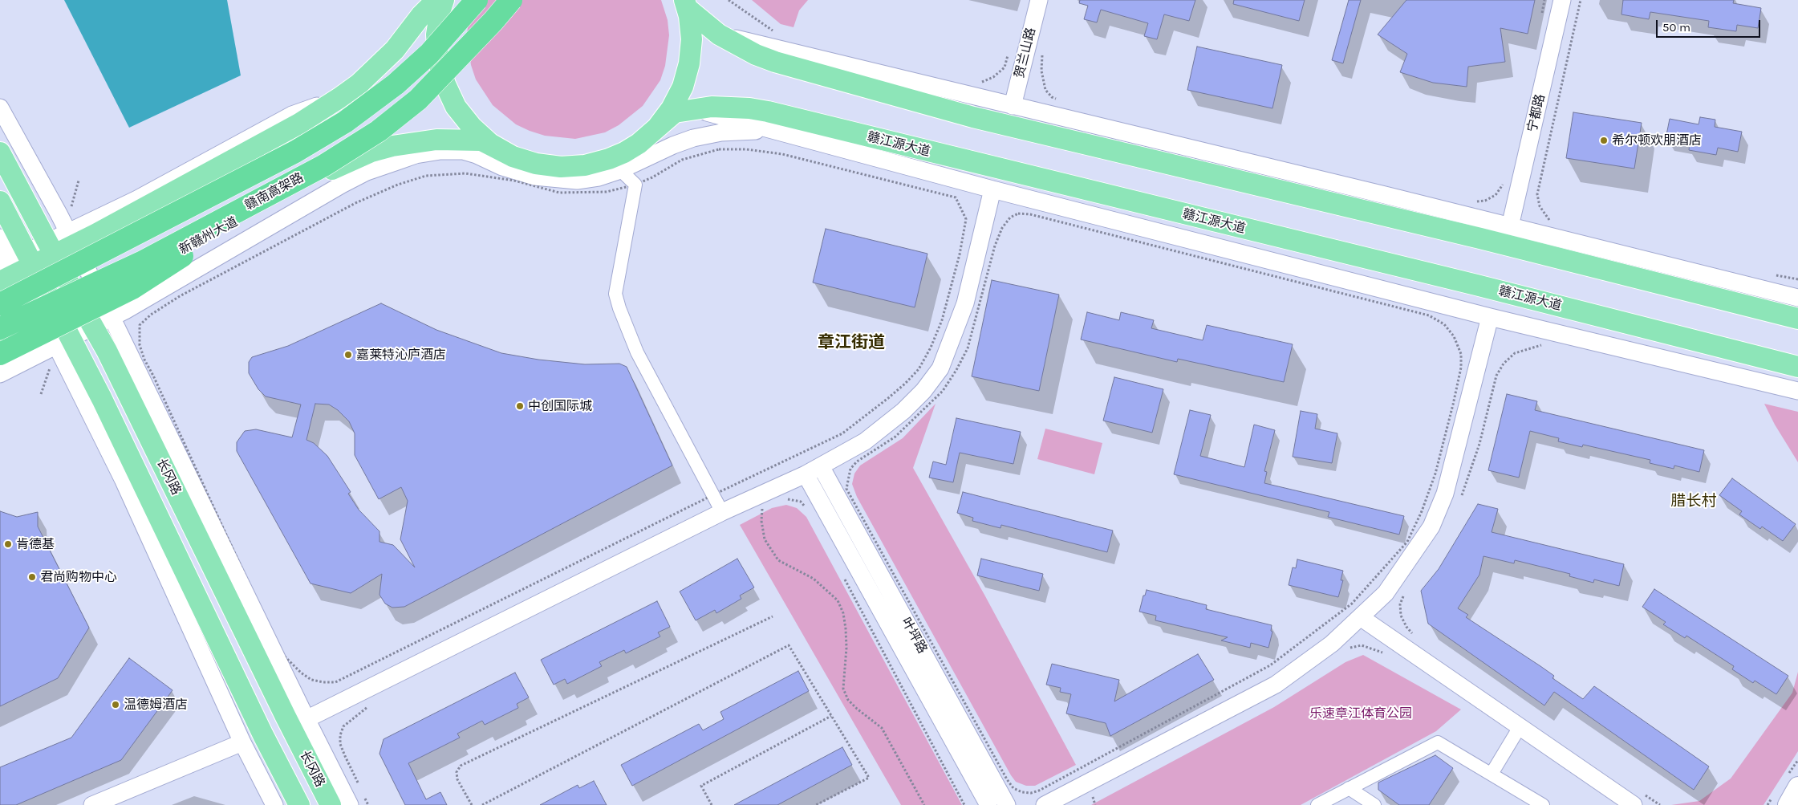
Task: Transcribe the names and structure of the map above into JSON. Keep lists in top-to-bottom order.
{
  "streets": {
    "highway": ["赣南高架路"],
    "main road": ["赣江源大道", "新赣州大道", "长冈路"],
    "street": ["贺兰山路", "宁都路", "叶坪路"]
  },
  "crossings": [
    ["新赣州大道", "长冈路"]
  ],
  "districts": ["章江街道", "腊长村"],
  "parks": ["乐速章江体育公园"],
  "places": [
    "希尔顿欢朋酒店",
    "嘉莱特沁庐酒店",
    "中创国际城",
    "肯德基",
    "君尚购物中心",
    "温德姆酒店"
  ],
  "scale_bar": "50 m"
}
